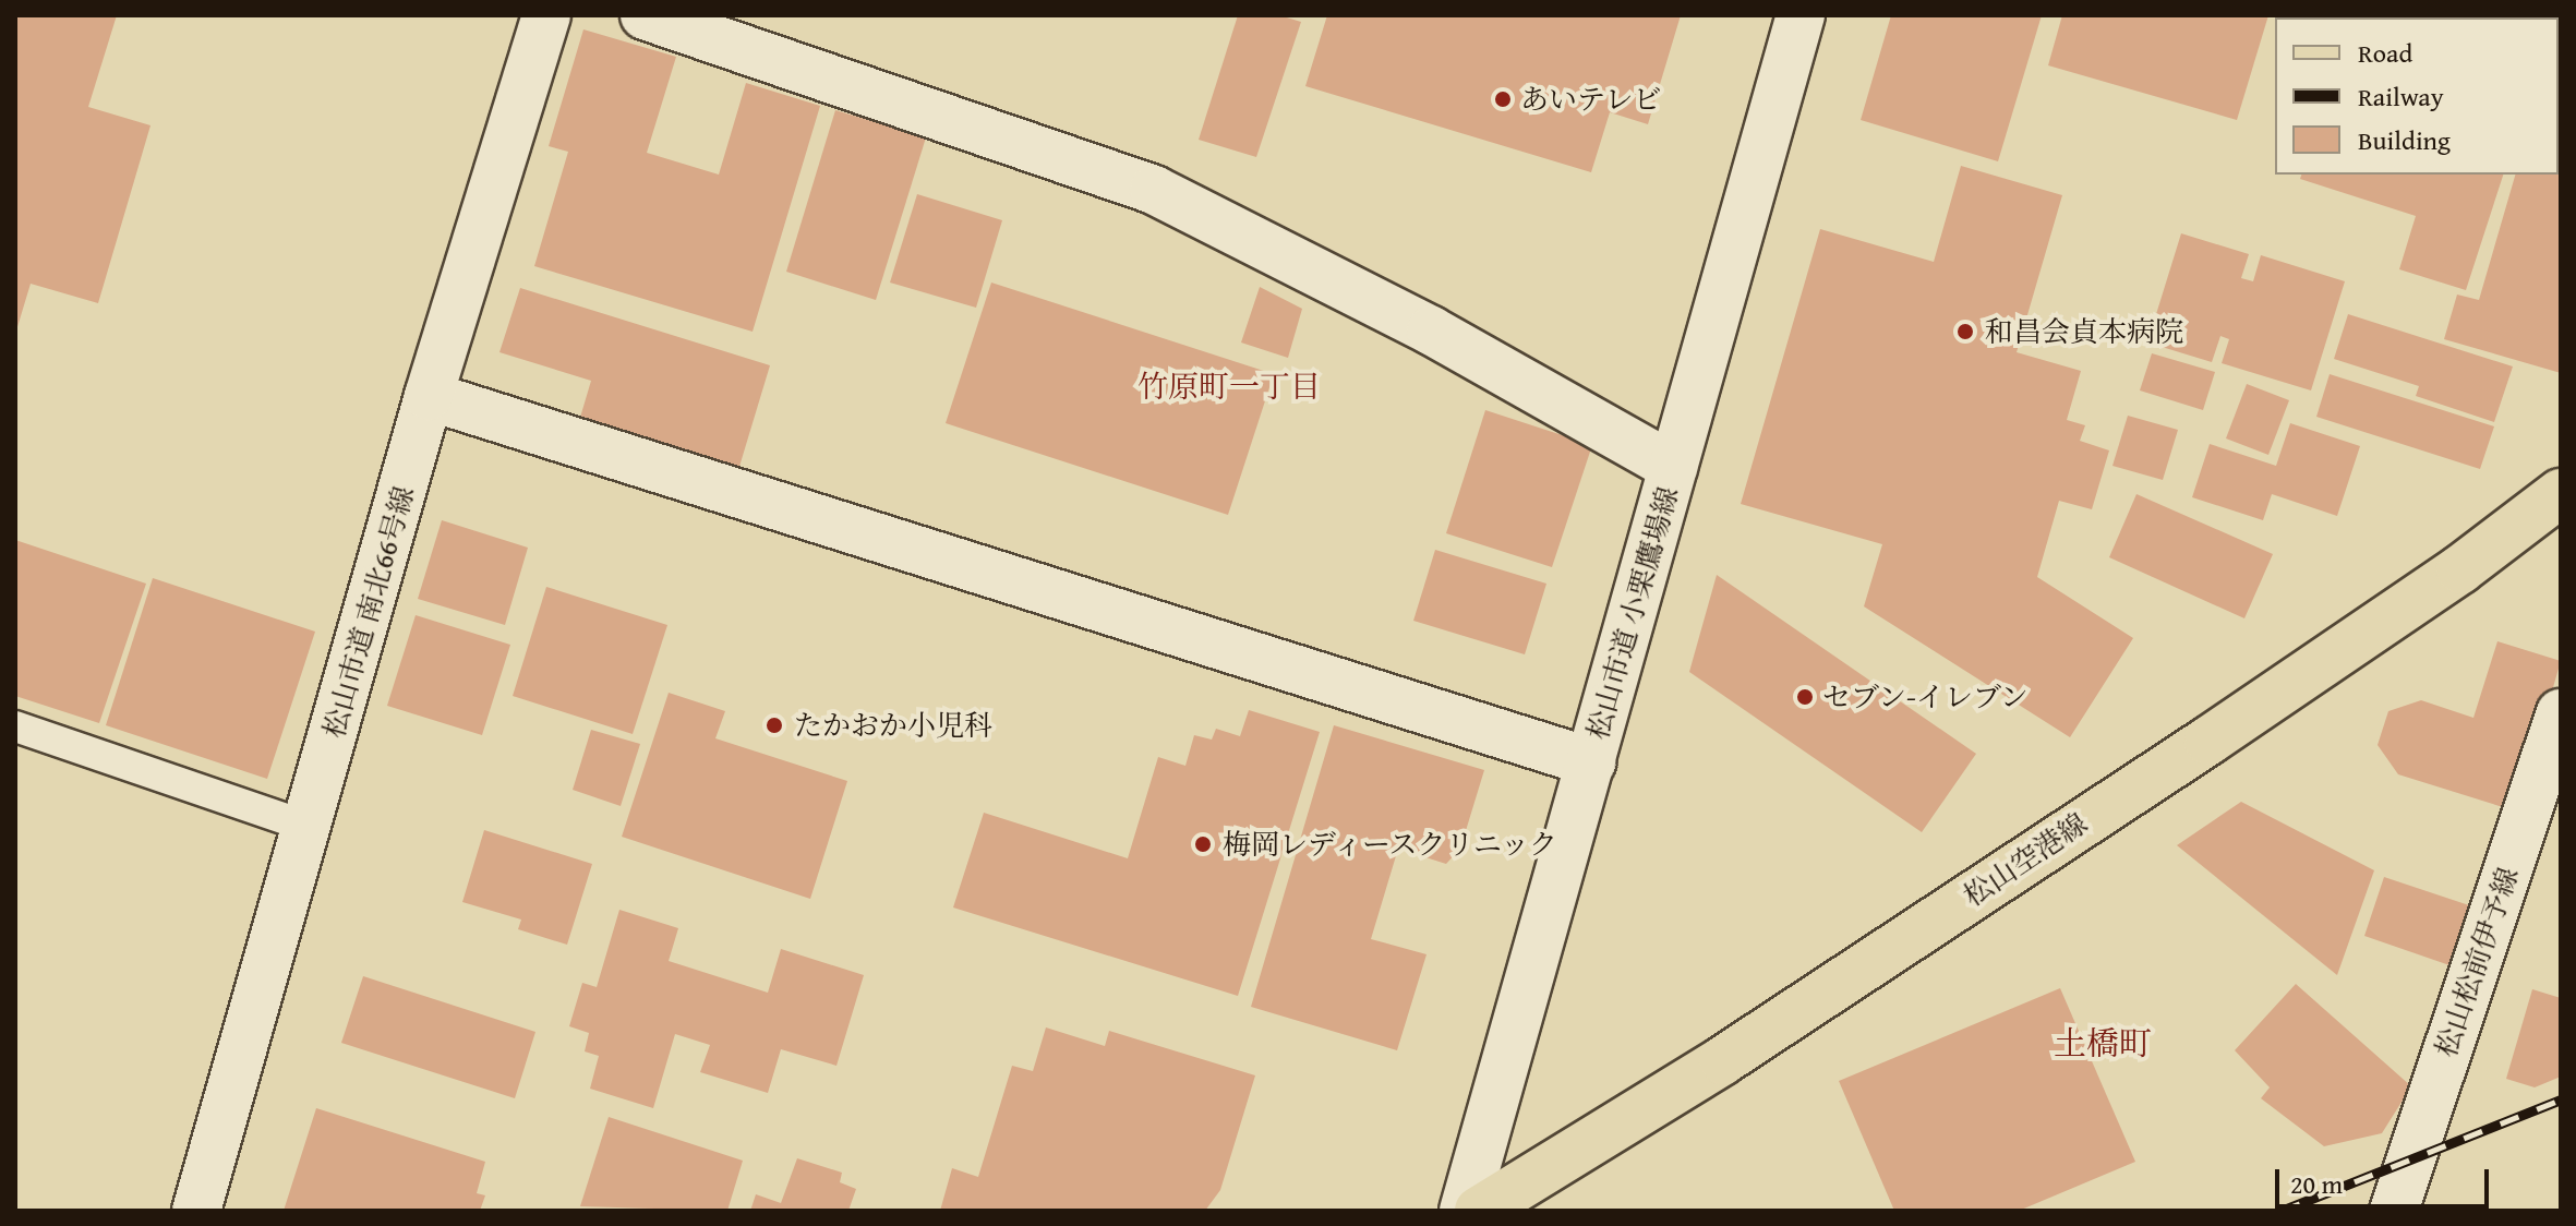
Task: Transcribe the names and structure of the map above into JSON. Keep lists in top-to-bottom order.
{
  "streets": {
    "main road": ["松山空港線"],
    "street": ["松山市道 南北66号線", "松山市道 小栗鷹場線", "松山松前伊予線"]
  },
  "districts": ["竹原町一丁目", "土橋町"],
  "places": [
    "あいテレビ",
    "和昌会貞本病院",
    "セブン-イレブン",
    "たかおか小児科",
    "梅岡レディースクリニック"
  ],
  "legend": ["Road", "Railway", "Building"],
  "scale_bar": "20 m"
}
